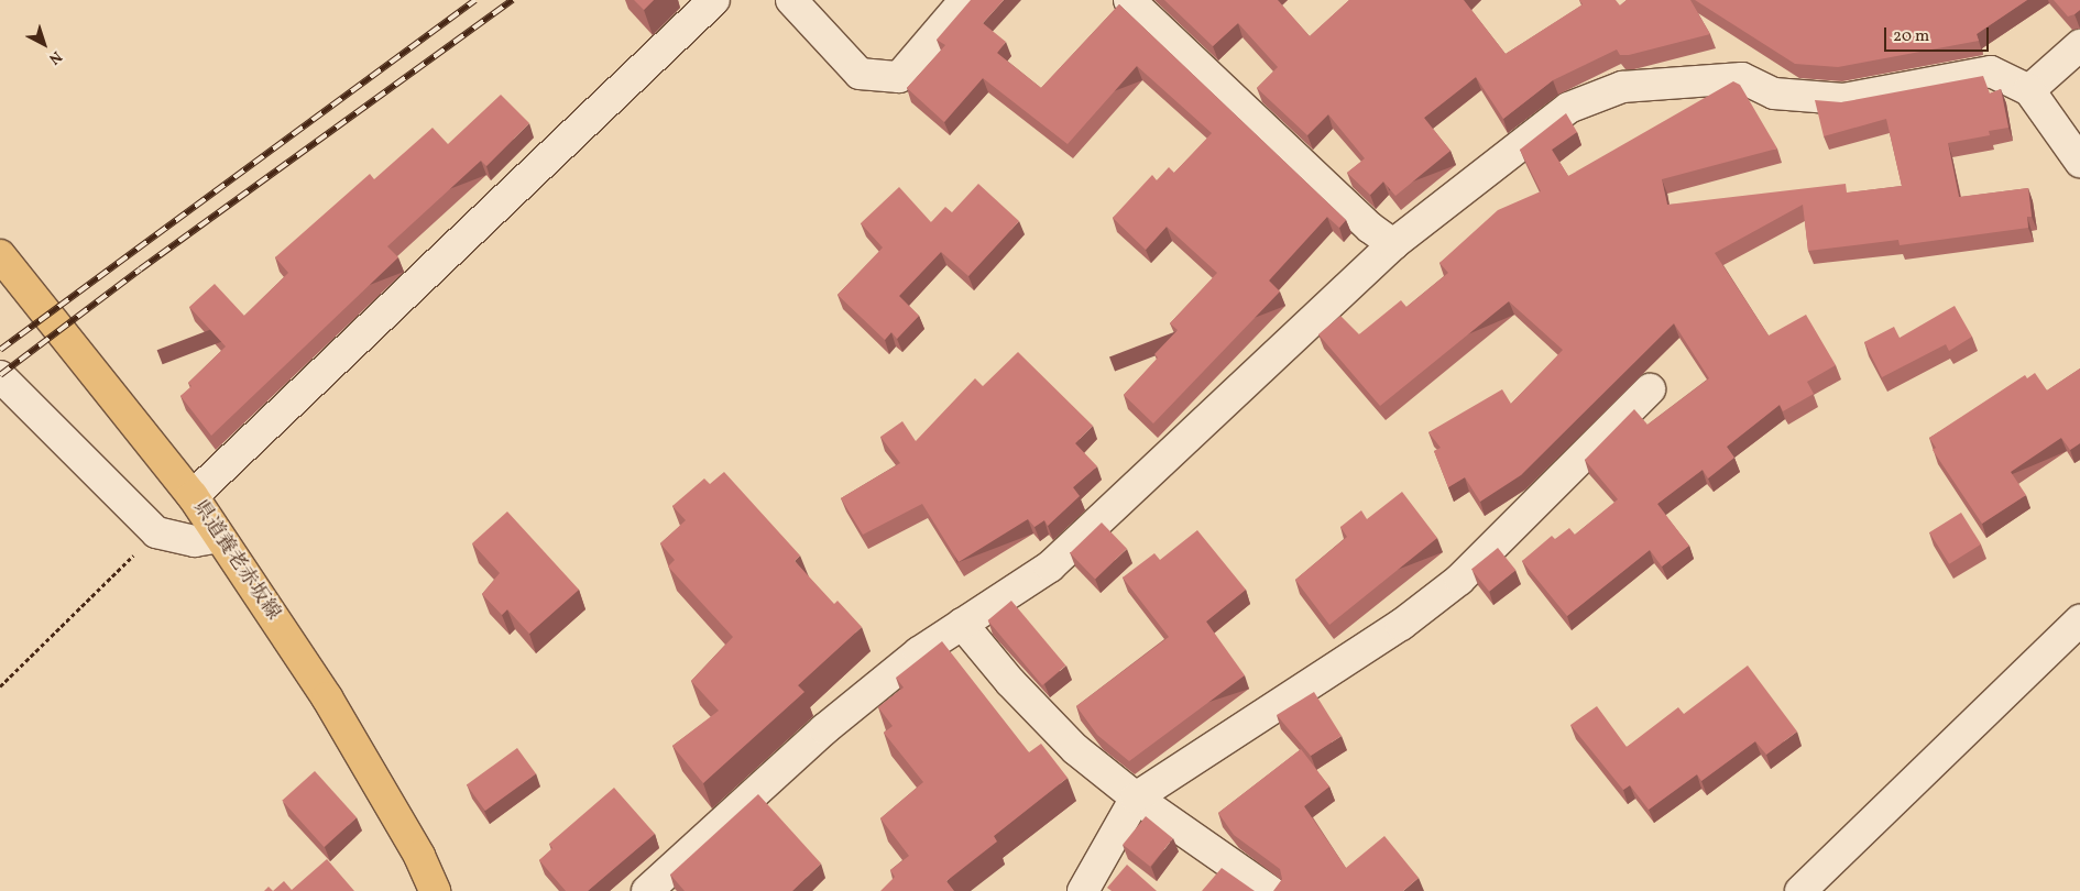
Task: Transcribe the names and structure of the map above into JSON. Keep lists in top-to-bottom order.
{
  "streets": {
    "main road": ["県道養老赤坂線"]
  },
  "scale_bar": "20 m",
  "north": "bottom right"
}
